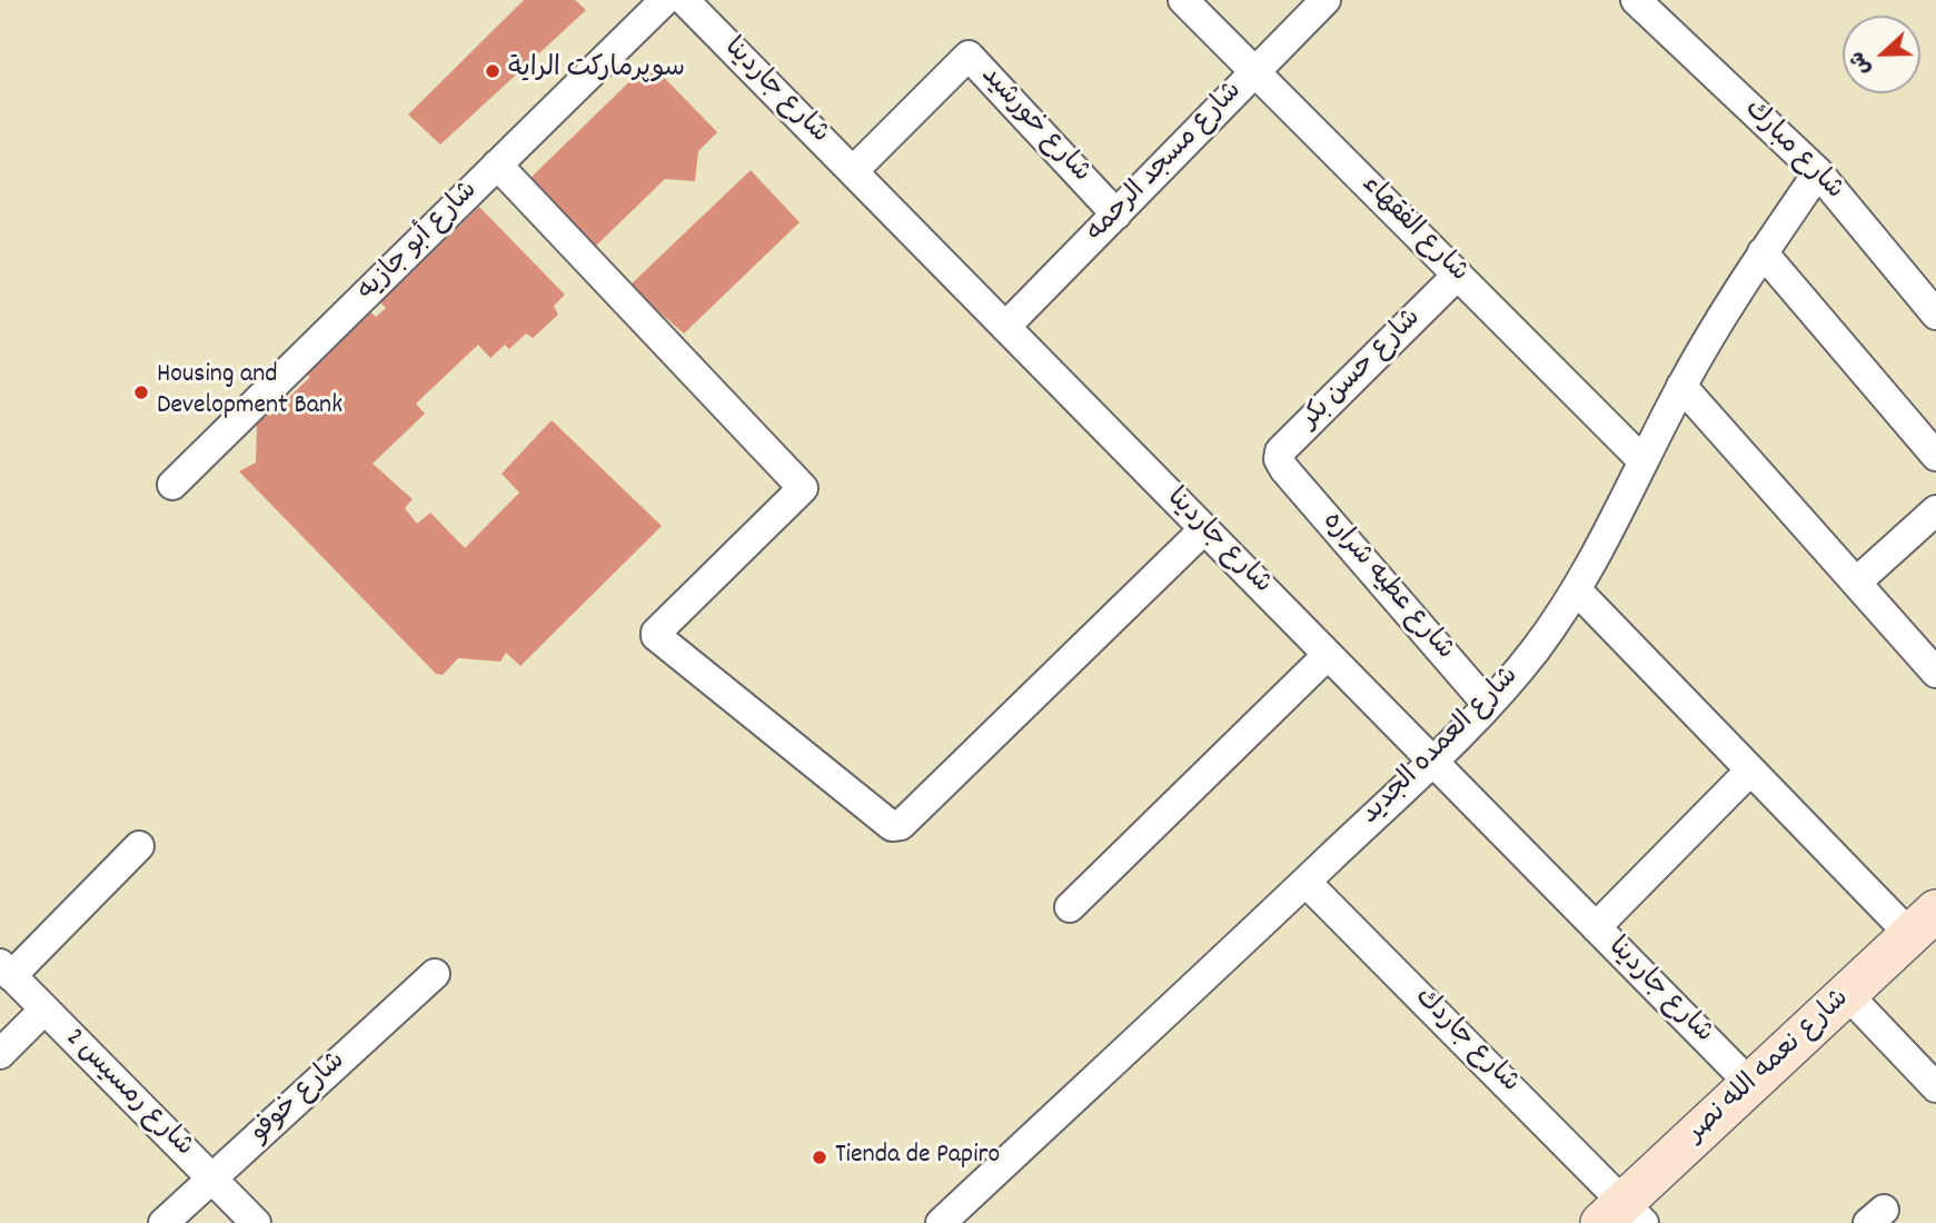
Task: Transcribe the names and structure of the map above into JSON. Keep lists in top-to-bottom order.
{
  "streets": {
    "street": [
      "شارع جاردينا",
      "شارع خورشيد",
      "شارع مبارك",
      "شارع مسجد الرحمه",
      "شارع الفقهاء",
      "شارع أبو جازيه",
      "شارع حسن بكر",
      "شارع عطيه شراره",
      "شارع العمده الجديد",
      "شارع جاردك",
      "شارع نعمه الله نصر",
      "شارع رمسيس 2",
      "شارع خوفو"
    ]
  },
  "crossings": [
    ["شارع جاردينا", "شارع خورشيد"],
    ["شارع جاردينا", "شارع مسجد الرحمه"],
    ["شارع جاردينا", "شارع العمده الجديد"],
    ["شارع جاردينا", "شارع نعمه الله نصر"],
    ["شارع خورشيد", "شارع مسجد الرحمه"],
    ["شارع مبارك", "شارع العمده الجديد"],
    ["شارع مسجد الرحمه", "شارع الفقهاء"],
    ["شارع الفقهاء", "شارع حسن بكر"],
    ["شارع الفقهاء", "شارع العمده الجديد"],
    ["شارع حسن بكر", "شارع عطيه شراره"],
    ["شارع عطيه شراره", "شارع العمده الجديد"],
    ["شارع العمده الجديد", "شارع جاردك"],
    ["شارع جاردك", "شارع نعمه الله نصر"],
    ["شارع رمسيس 2", "شارع خوفو"]
  ],
  "places": ["سوپرمارکت الراية", "Housing and Development Bank", "Tienda de Papiro"],
  "north": "left"
}
